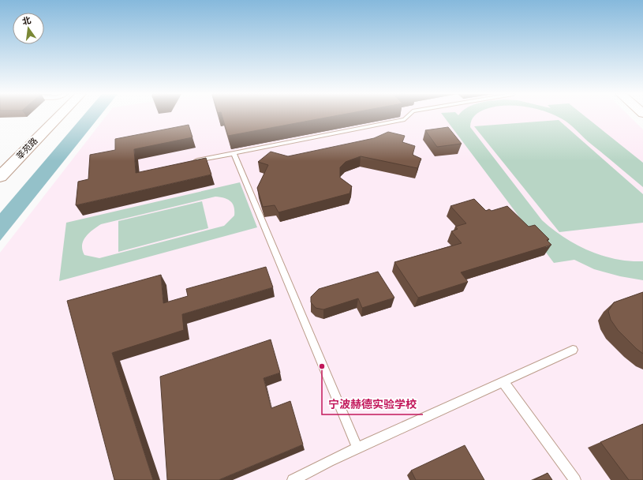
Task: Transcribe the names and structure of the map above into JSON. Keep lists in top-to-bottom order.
{
  "streets": {
    "street": ["莘苑路"]
  },
  "places": ["宁波赫德实验学校"],
  "north": "top"
}
